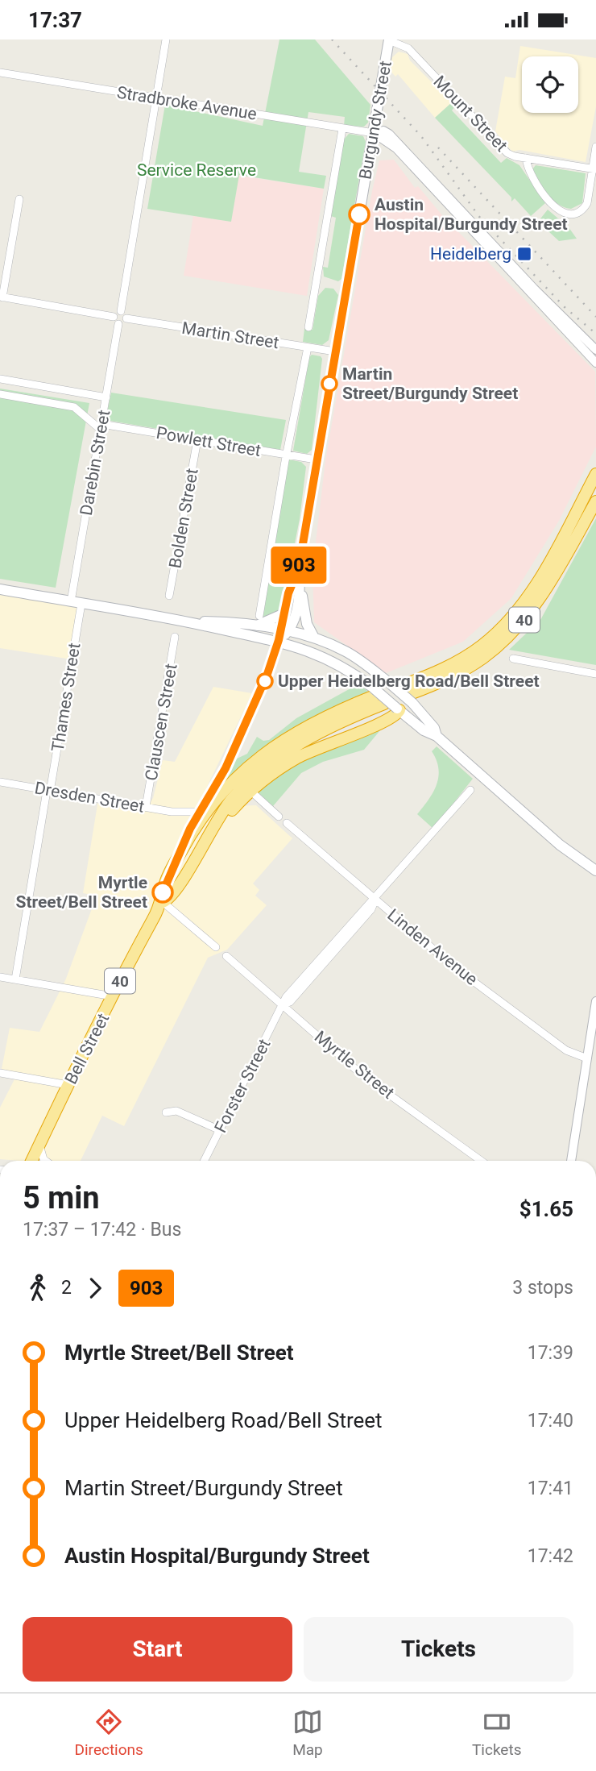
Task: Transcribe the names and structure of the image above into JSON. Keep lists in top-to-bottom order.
{
  "streets": {
    "highway": ["40", "Bell Street"],
    "main road": ["Burgundy Street"],
    "street": [
      "Stradbroke Avenue",
      "Mount Street",
      "Martin Street",
      "Powlett Street",
      "Darebin Street",
      "Bolden Street",
      "Thames Street",
      "Clauscen Street",
      "Dresden Street",
      "Linden Avenue",
      "Myrtle Street",
      "Forster Street"
    ]
  },
  "crossings": [
    ["Stradbroke Avenue", "Burgundy Street"],
    ["Mount Street", "Burgundy Street"],
    ["Burgundy Street", "Martin Street"],
    ["Burgundy Street", "Powlett Street"],
    ["Burgundy Street", "Bell Street"],
    ["Martin Street", "Darebin Street"],
    ["Powlett Street", "Darebin Street"],
    ["Powlett Street", "Bolden Street"],
    ["Darebin Street", "Thames Street"],
    ["40", "Bell Street"],
    ["Thames Street", "Dresden Street"],
    ["Clauscen Street", "Dresden Street"],
    ["Dresden Street", "Bell Street"],
    ["Linden Avenue", "Forster Street"],
    ["Myrtle Street", "Forster Street"]
  ],
  "parks": ["Service Reserve"],
  "places": {
    "other": [
      "Austin Hospital/Burgundy Street",
      "Martin Street/Burgundy Street",
      "Upper Heidelberg Road/Bell Street",
      "Myrtle Street/Bell Street"
    ],
    "transit": ["Heidelberg"]
  },
  "lines": ["bus line 903"],
  "page": {
    "status": "17:37",
    "on_map": "903",
    "heading": ["5 min", "17:37 – 17:42 · Bus", "$1.65"],
    "legs": ["2", "903", "3 stops"],
    "list": [
      {
        "name": "Myrtle Street/Bell Street",
        "value": "17:39"
      },
      {
        "name": "Upper Heidelberg Road/Bell Street",
        "value": "17:40"
      },
      {
        "name": "Martin Street/Burgundy Street",
        "value": "17:41"
      },
      {
        "name": "Austin Hospital/Burgundy Street",
        "value": "17:42"
      }
    ],
    "buttons": ["Start", "Tickets"],
    "tabs": ["Directions", "Map", "Tickets"]
  }
}
